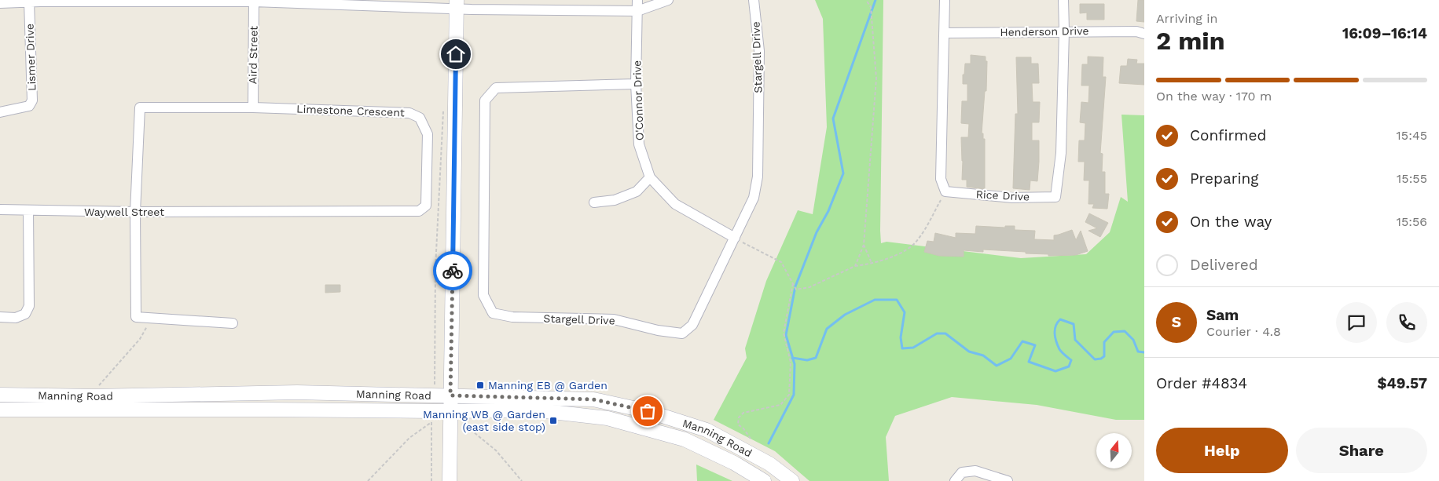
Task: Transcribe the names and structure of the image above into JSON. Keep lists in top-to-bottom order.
{
  "streets": {
    "main road": ["Manning Road"],
    "street": [
      "Henderson Drive",
      "Aird Street",
      "Lismer Drive",
      "Stargell Drive",
      "O'Connor Drive",
      "Limestone Crescent",
      "Rice Drive",
      "Waywell Street"
    ]
  },
  "crossings": [
    ["Henderson Drive", "Rice Drive"],
    ["Aird Street", "Limestone Crescent"],
    ["Stargell Drive", "O'Connor Drive"],
    ["Limestone Crescent", "Waywell Street"]
  ],
  "places": {
    "transit": ["Manning EB @ Garden", "Manning WB @ Garden (east side stop)"]
  },
  "north": "top",
  "page": {
    "heading": ["2 min", "Arriving in", "16:09–16:14"],
    "panel": [
      "Sam",
      "Courier · 4.8",
      "Order #4834",
      "$49.57"
    ],
    "bar": "On the way · 170 m",
    "list": [
      ["Confirmed", "15:45"],
      ["Preparing", "15:55"],
      ["On the way", "15:56"],
      "Delivered"
    ],
    "round": "S",
    "buttons": ["Help", "Share"]
  }
}
